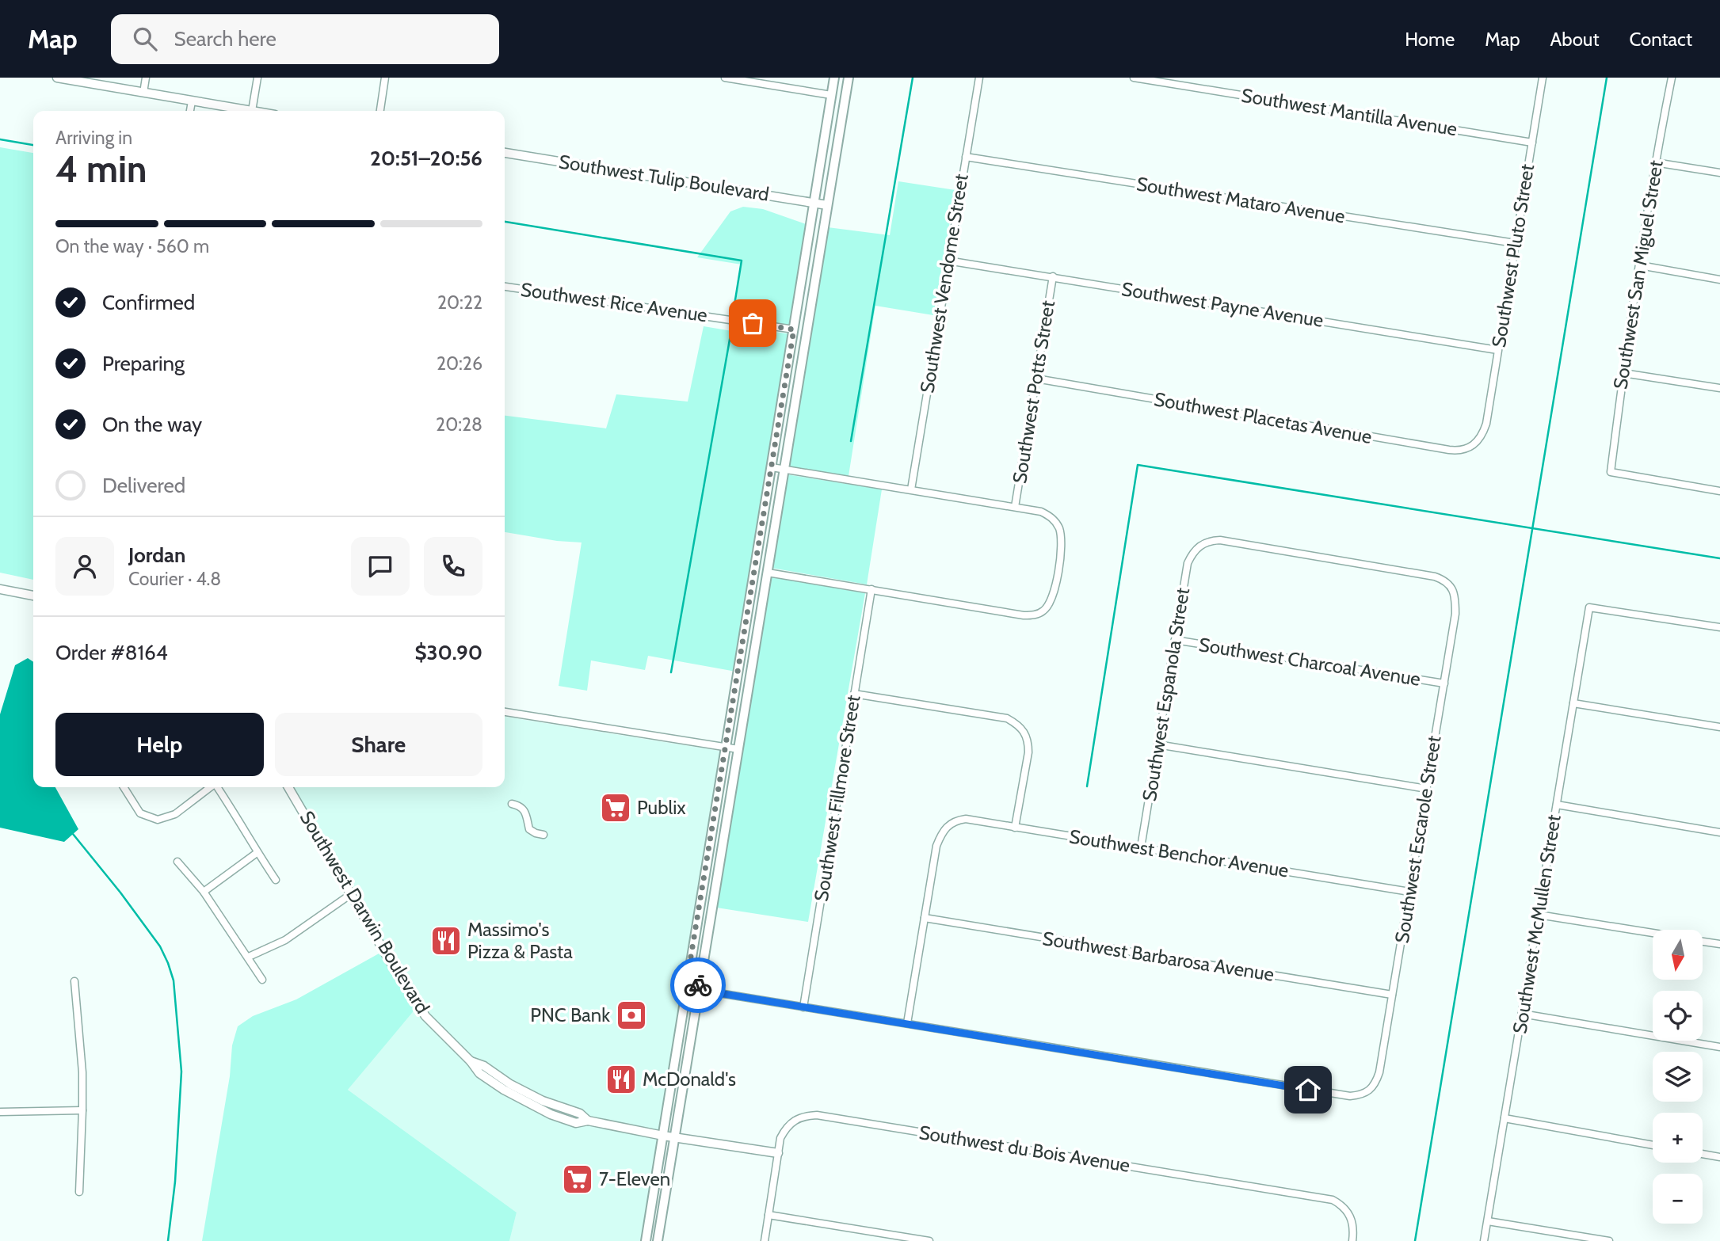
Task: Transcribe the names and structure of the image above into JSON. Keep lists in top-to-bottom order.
{
  "streets": {
    "street": [
      "Southwest Mantilla Avenue",
      "Southwest Tulip Boulevard",
      "Southwest Mataro Avenue",
      "Southwest Pluto Street",
      "Southwest San Miguel Street",
      "Southwest Vendome Street",
      "Southwest Rice Avenue",
      "Southwest Payne Avenue",
      "Southwest Potts Street",
      "Southwest Placetas Avenue",
      "Southwest Charcoal Avenue",
      "Southwest Espanola Street",
      "Southwest Fillmore Street",
      "Southwest Escarole Street",
      "Southwest Benchor Avenue",
      "Southwest Darwin Boulevard",
      "Southwest McMullen Street",
      "Southwest Barbarosa Avenue",
      "Southwest du Bois Avenue"
    ]
  },
  "crossings": [
    ["Southwest Mantilla Avenue", "Southwest Pluto Street"],
    ["Southwest Mataro Avenue", "Southwest Pluto Street"],
    ["Southwest Mataro Avenue", "Southwest Vendome Street"],
    ["Southwest Pluto Street", "Southwest Payne Avenue"],
    ["Southwest Pluto Street", "Southwest Placetas Avenue"],
    ["Southwest Vendome Street", "Southwest Payne Avenue"],
    ["Southwest Payne Avenue", "Southwest Potts Street"],
    ["Southwest Potts Street", "Southwest Placetas Avenue"],
    ["Southwest Charcoal Avenue", "Southwest Espanola Street"],
    ["Southwest Charcoal Avenue", "Southwest Escarole Street"],
    ["Southwest Espanola Street", "Southwest Escarole Street"],
    ["Southwest Espanola Street", "Southwest Benchor Avenue"],
    ["Southwest Escarole Street", "Southwest Benchor Avenue"],
    ["Southwest Escarole Street", "Southwest Barbarosa Avenue"],
    ["Southwest Benchor Avenue", "Southwest Barbarosa Avenue"],
    ["Southwest Darwin Boulevard", "Southwest du Bois Avenue"]
  ],
  "places": {
    "supermarket": ["Publix", "7-Eleven"],
    "restaurant": ["Massimo's Pizza & Pasta", "McDonald's"],
    "bank": ["PNC Bank"]
  },
  "north": "bottom",
  "page": {
    "header": "Map",
    "search": "Search here",
    "nav": [
      "Home",
      "Map",
      "About",
      "Contact"
    ],
    "heading": ["4 min", "Arriving in", "20:51–20:56"],
    "panel": [
      "Jordan",
      "Courier · 4.8",
      "Order #8164",
      "$30.90"
    ],
    "bar": "On the way · 560 m",
    "list": [
      ["Confirmed", "20:22"],
      ["Preparing", "20:26"],
      ["On the way", "20:28"],
      "Delivered"
    ],
    "buttons": ["Help", "Share"],
    "map_buttons": ["+", "−"]
  }
}
